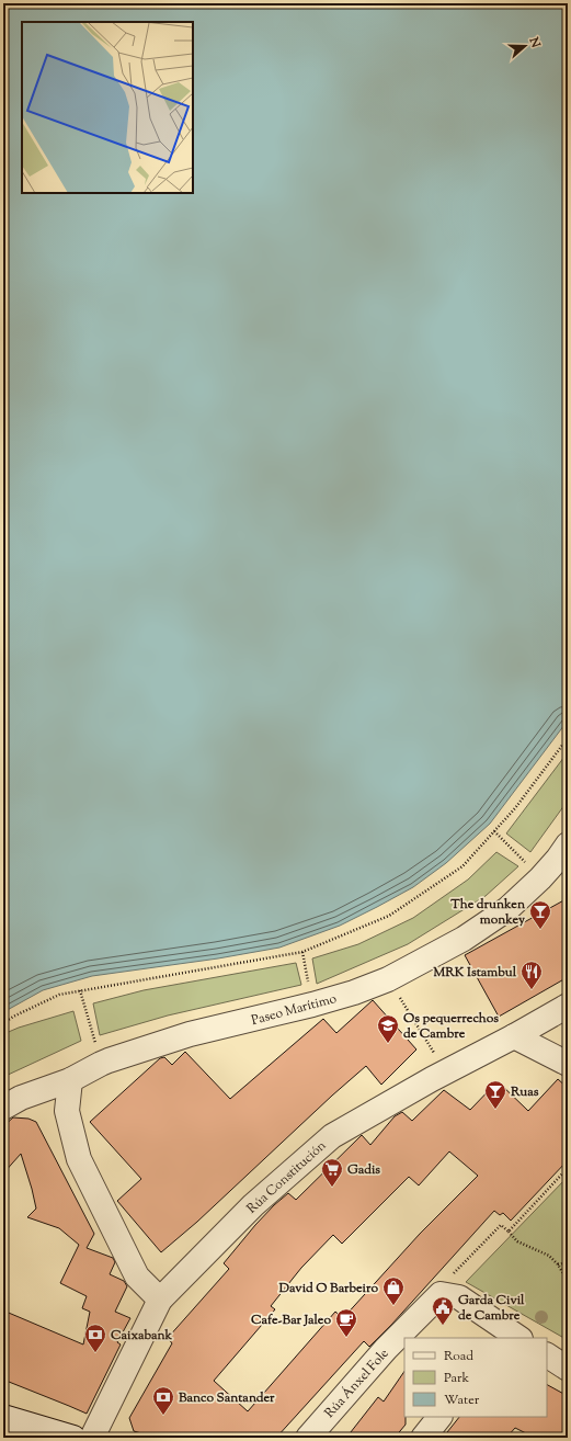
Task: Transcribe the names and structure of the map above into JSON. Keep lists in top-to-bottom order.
{
  "streets": {
    "street": ["Paseo Marítimo", "Rúa Constitución", "Rúa Ánxel Fole"]
  },
  "places": {
    "bar": ["The drunken monkey", "Ruas"],
    "restaurant": ["MRK Istambul"],
    "school or university": ["Os pequerrechos de Cambre"],
    "supermarket": ["Gadis"],
    "shop": ["David O Barbeiro"],
    "public building": ["Garda Civil de Cambre"],
    "cafe": ["Cafe-Bar Jaleo"],
    "bank": ["Caixabank", "Banco Santander"]
  },
  "legend": ["Road", "Park", "Water"],
  "north": "right"
}
